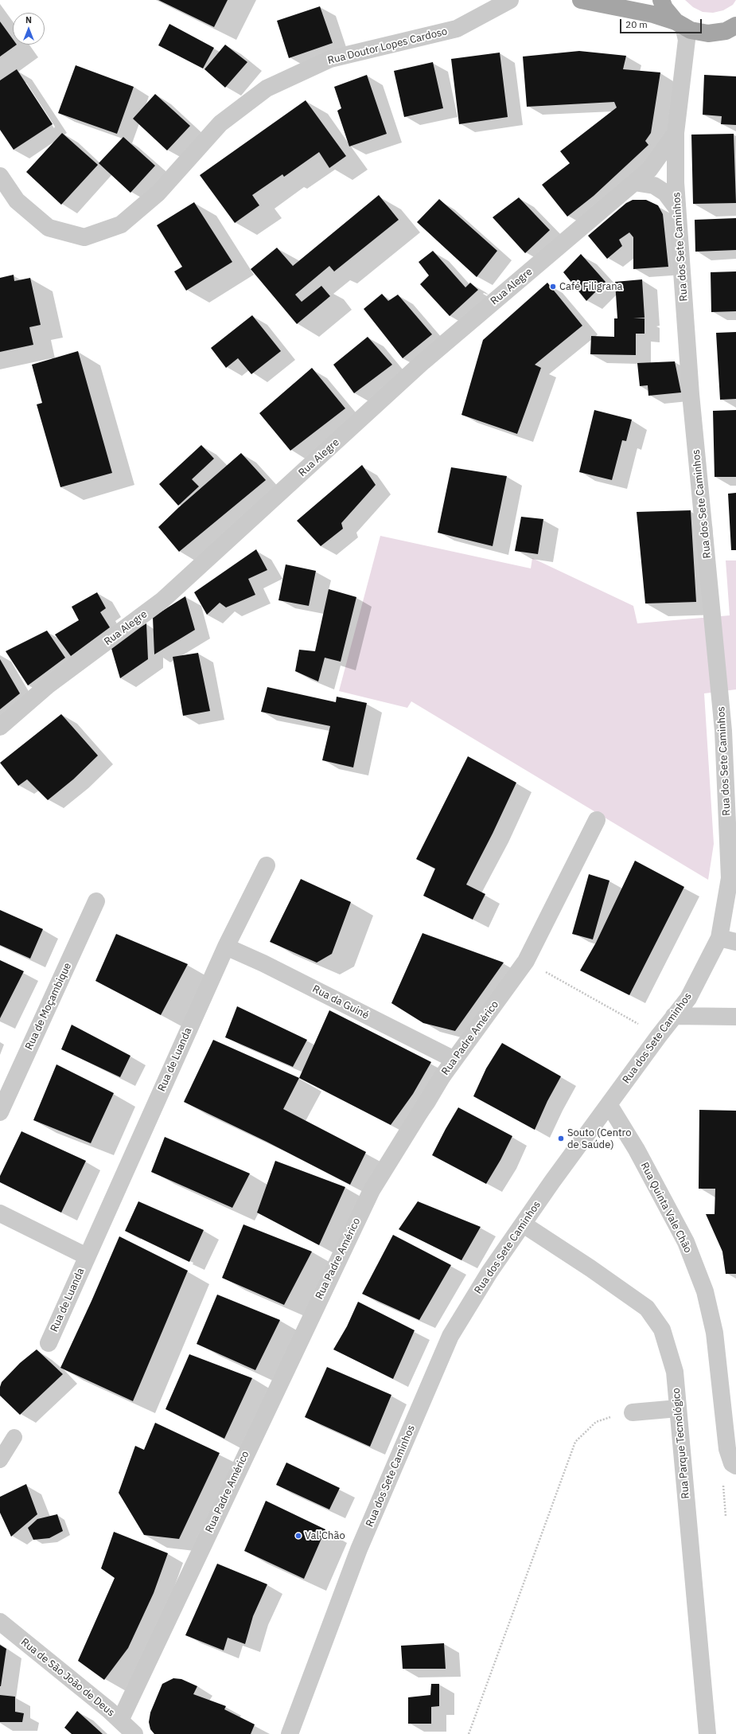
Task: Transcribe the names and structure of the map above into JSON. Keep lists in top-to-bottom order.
{
  "streets": {
    "street": [
      "Rua Doutor Lopes Cardoso",
      "Rua dos Sete Caminhos",
      "Rua Alegre",
      "Rua da Guiné",
      "Rua de Moçambique",
      "Rua Padre Américo",
      "Rua de Luanda",
      "Rua Quinta Vale Chão",
      "Rua Parque Tecnológico",
      "Rua de São João de Deus"
    ]
  },
  "crossings": [
    ["Rua dos Sete Caminhos", "Rua Alegre"],
    ["Rua dos Sete Caminhos", "Rua Quinta Vale Chão"],
    ["Rua dos Sete Caminhos", "Rua Parque Tecnológico"],
    ["Rua da Guiné", "Rua Padre Américo"],
    ["Rua da Guiné", "Rua de Luanda"],
    ["Rua Padre Américo", "Rua de São João de Deus"]
  ],
  "places": ["Café Filigrana", "Souto (Centro de Saúde)", "Val'Chão"],
  "scale_bar": "20 m",
  "north": "top"
}
